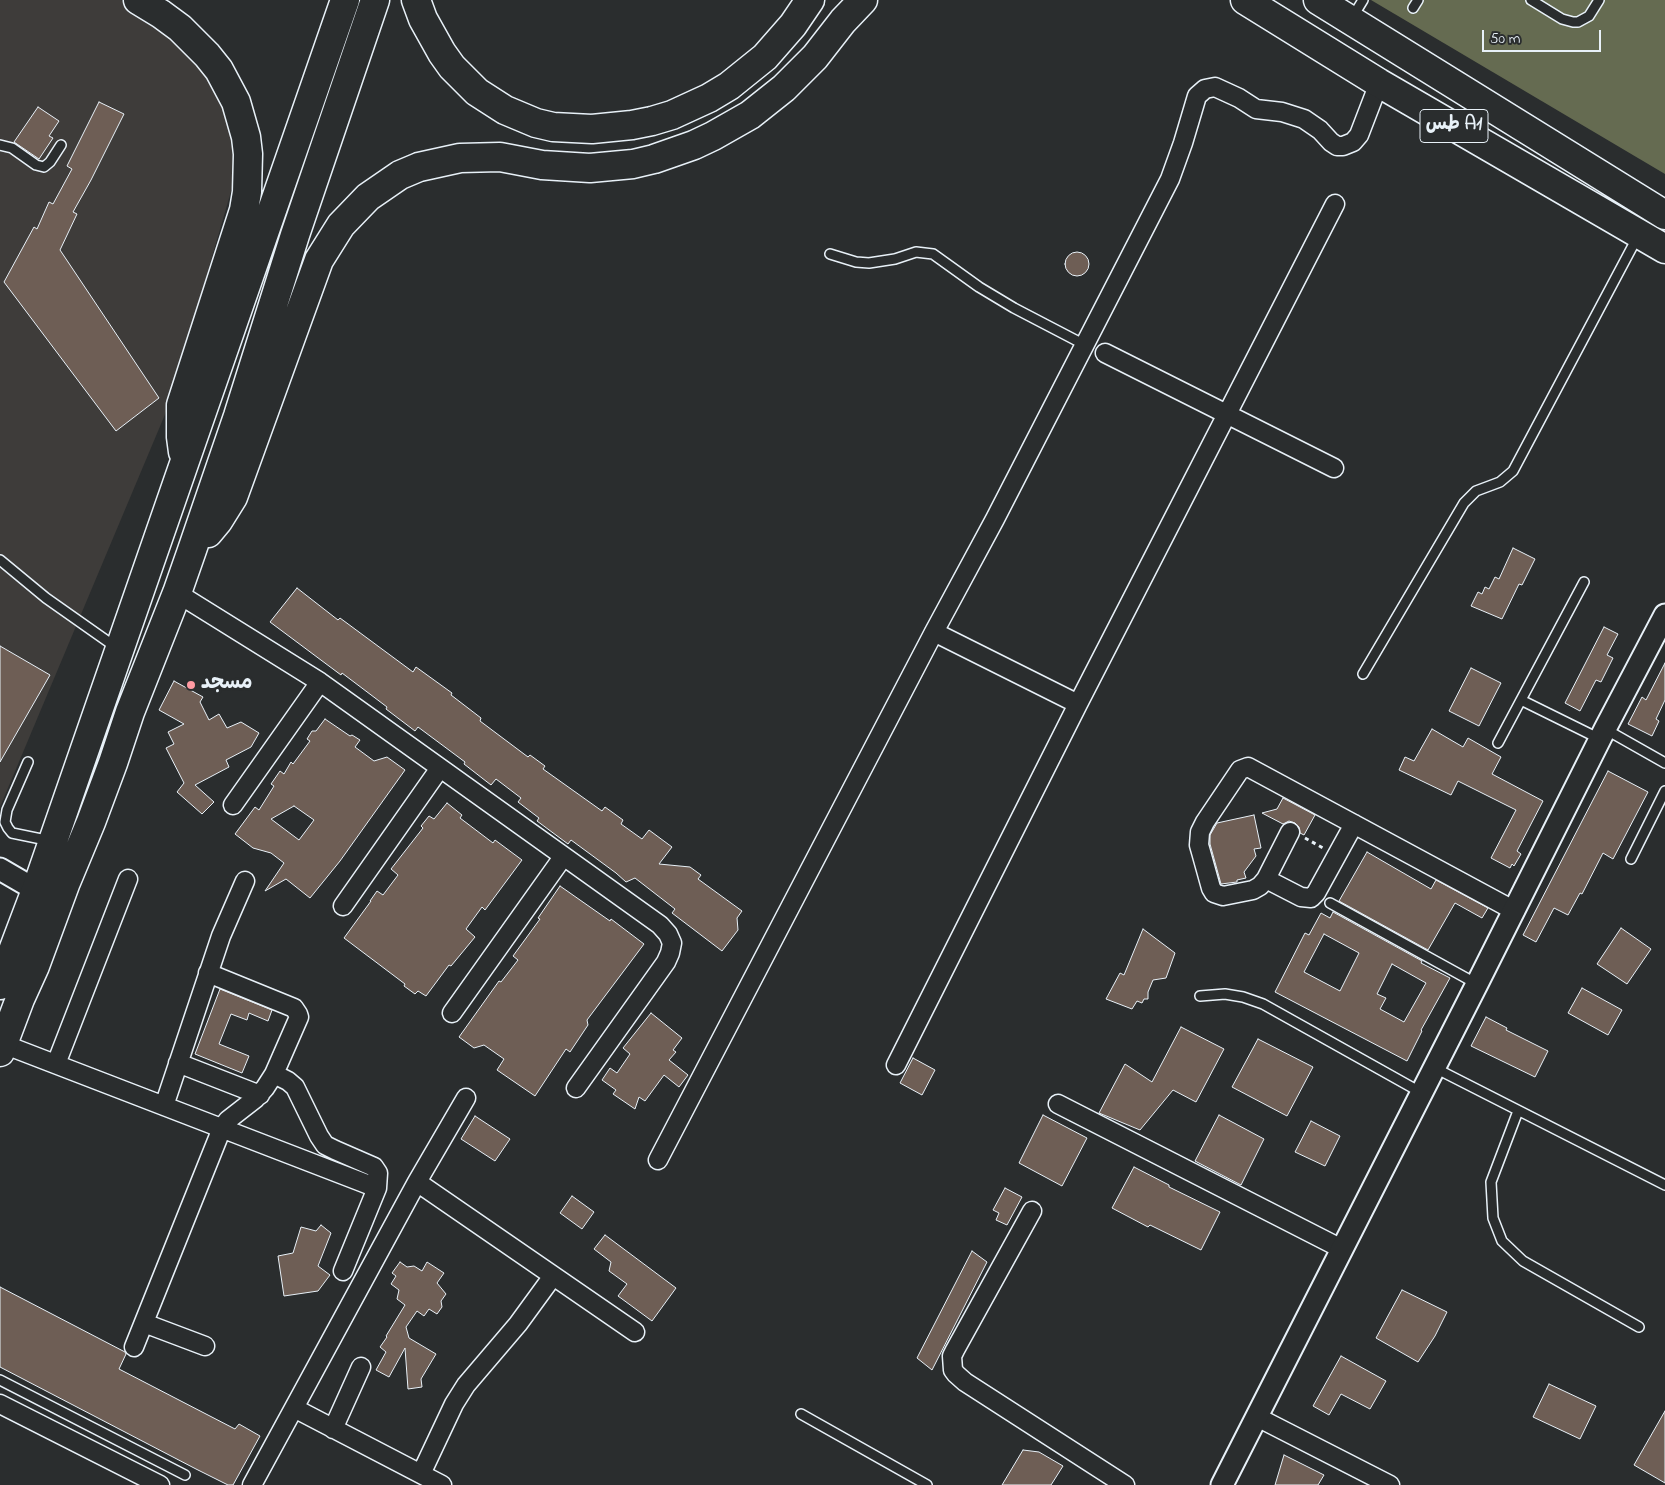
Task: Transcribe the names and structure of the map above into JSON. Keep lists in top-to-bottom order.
{
  "streets": {
    "highway": ["طس A1"]
  },
  "places": ["مسجد"],
  "scale_bar": "50 m"
}
